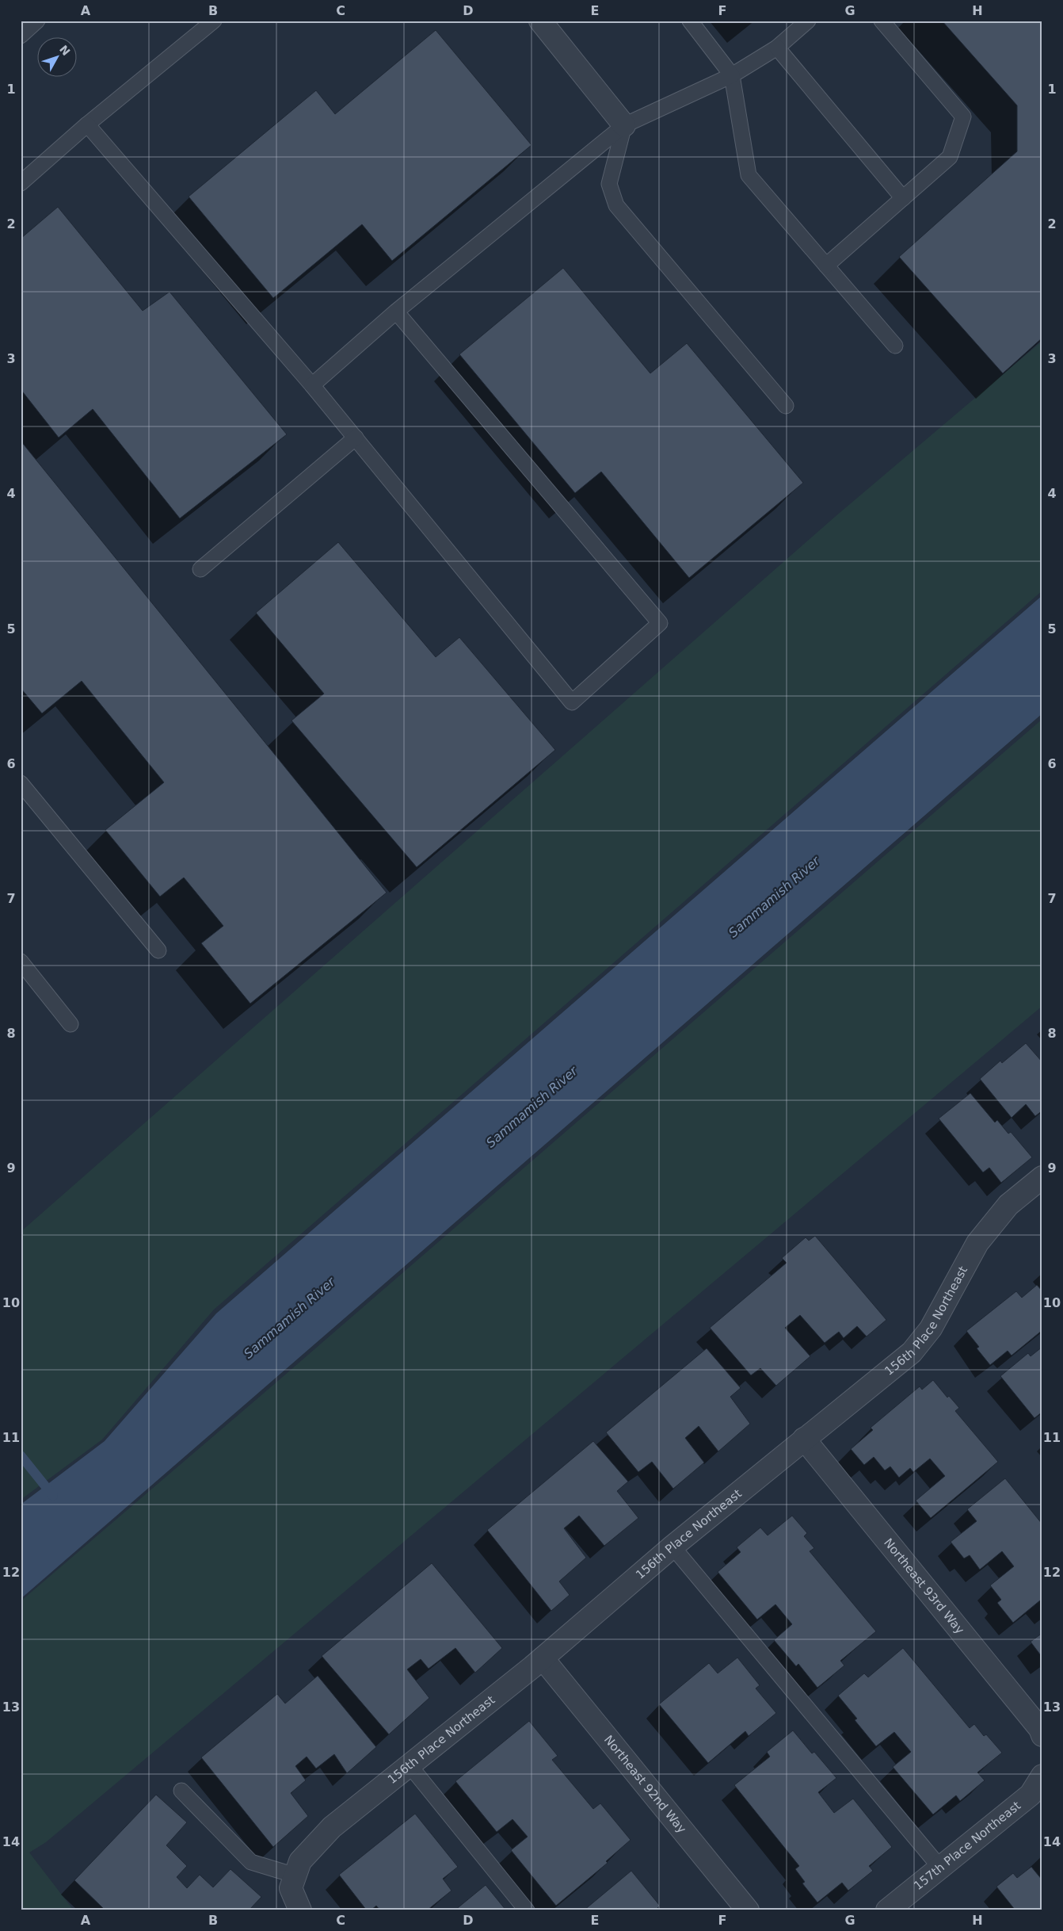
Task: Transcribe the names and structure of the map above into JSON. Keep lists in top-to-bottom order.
{
  "streets": {
    "street": [
      "156th Place Northeast",
      "Northeast 93rd Way",
      "Northeast 92nd Way",
      "157th Place Northeast"
    ]
  },
  "crossings": [
    ["156th Place Northeast", "Northeast 93rd Way"],
    ["156th Place Northeast", "Northeast 92nd Way"]
  ],
  "water": ["Sammamish River"],
  "north": "top right",
  "grid": {
    "columns": [
      "A",
      "B",
      "C",
      "D",
      "E",
      "F",
      "G",
      "H"
    ],
    "rows": [
      "1",
      "2",
      "3",
      "4",
      "5",
      "6",
      "7",
      "8",
      "9",
      "10",
      "11",
      "12",
      "13",
      "14"
    ]
  }
}
